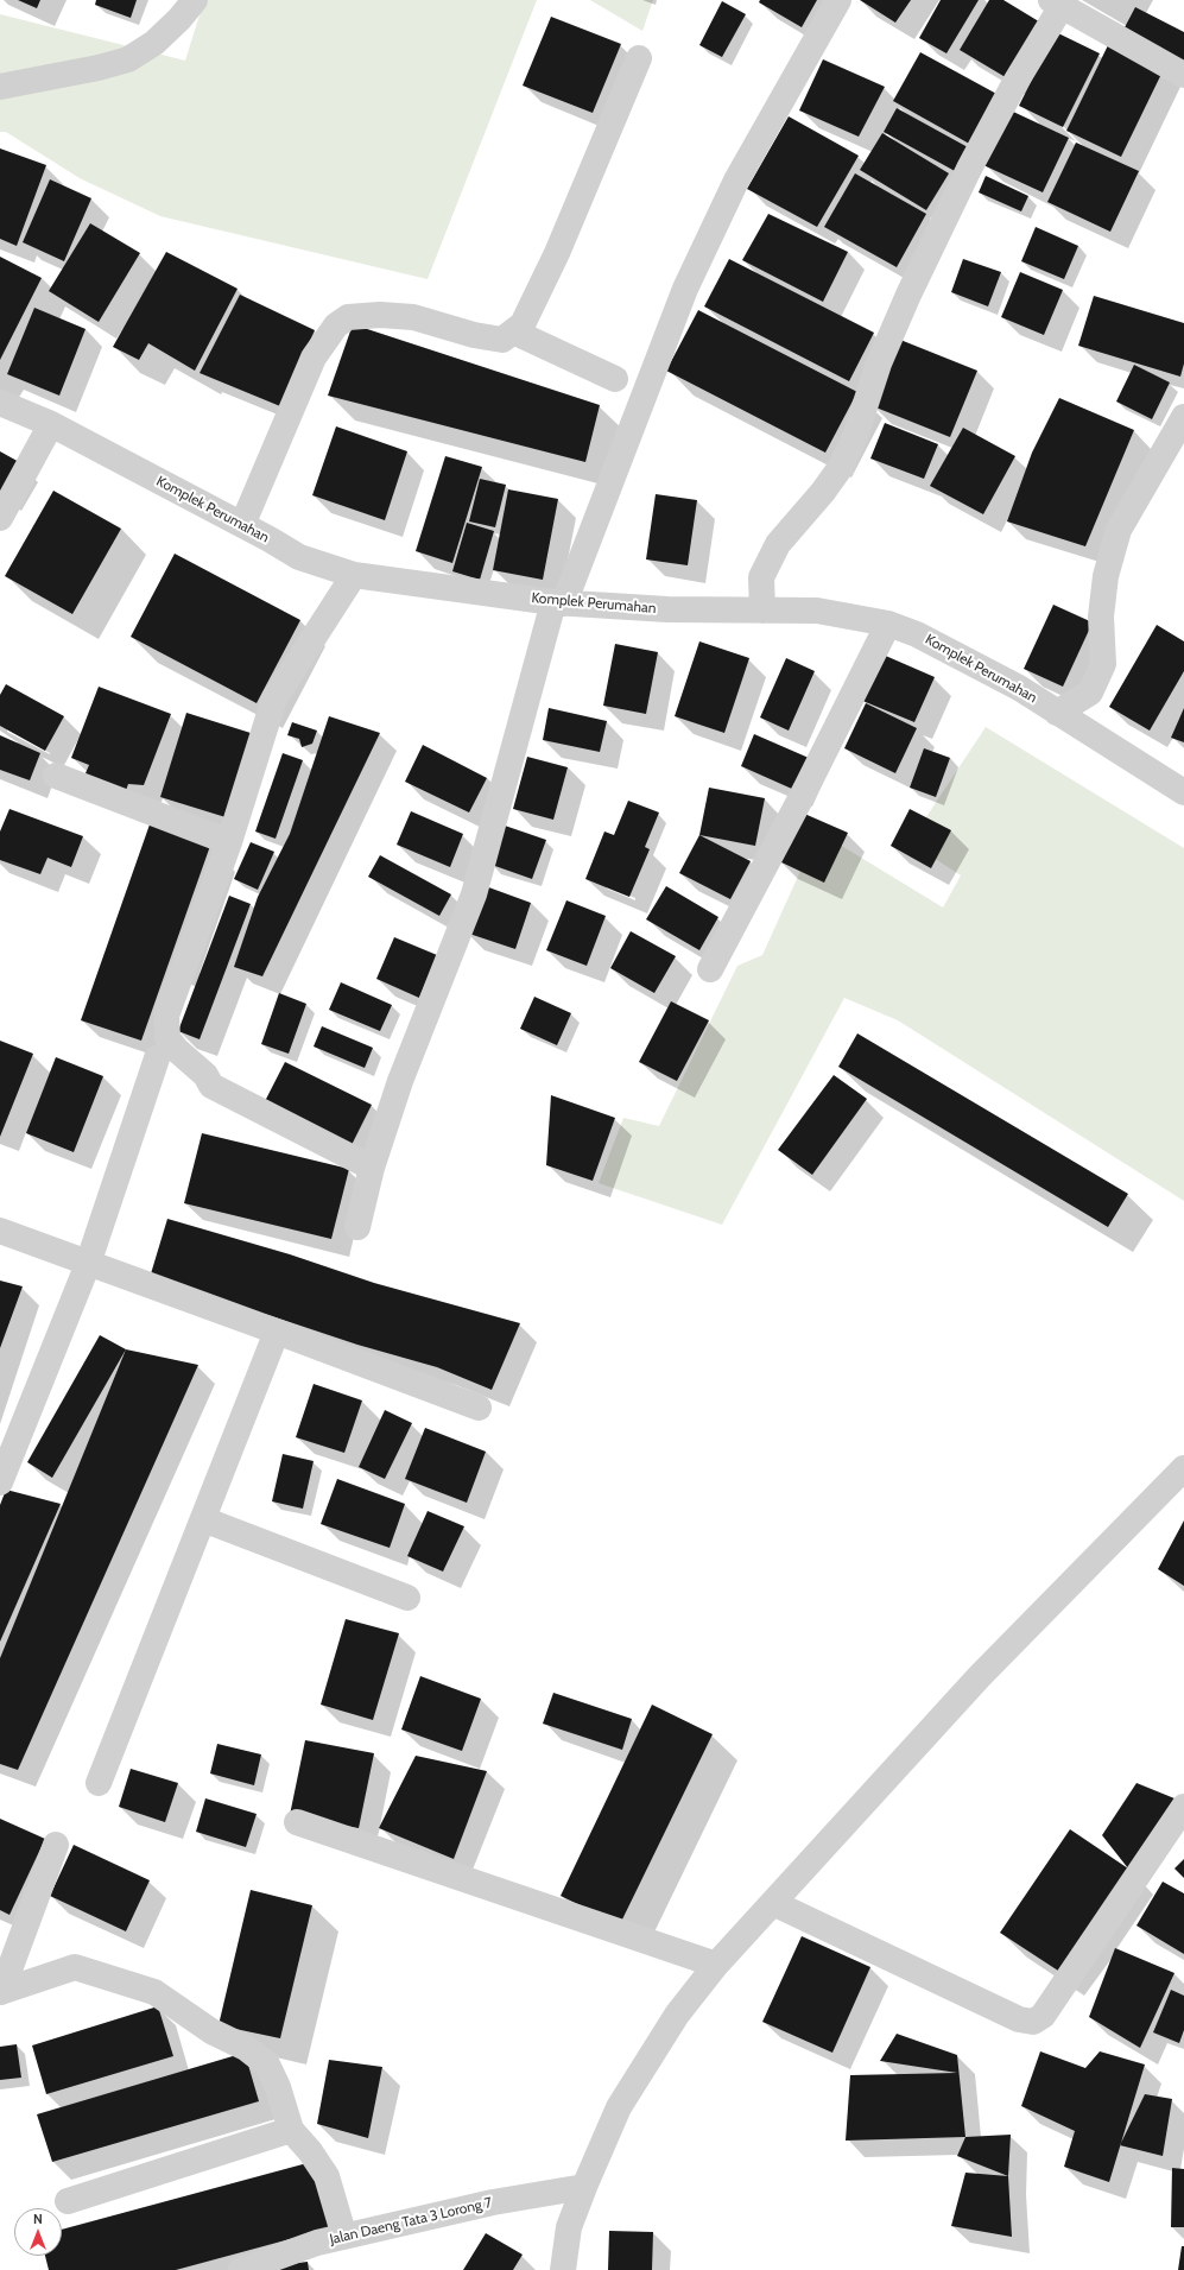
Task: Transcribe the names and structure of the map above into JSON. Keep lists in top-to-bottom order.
{
  "streets": {
    "street": ["Komplek Perumahan", "Jalan Daeng Tata 3 Lorong 7"]
  },
  "north": "top"
}
